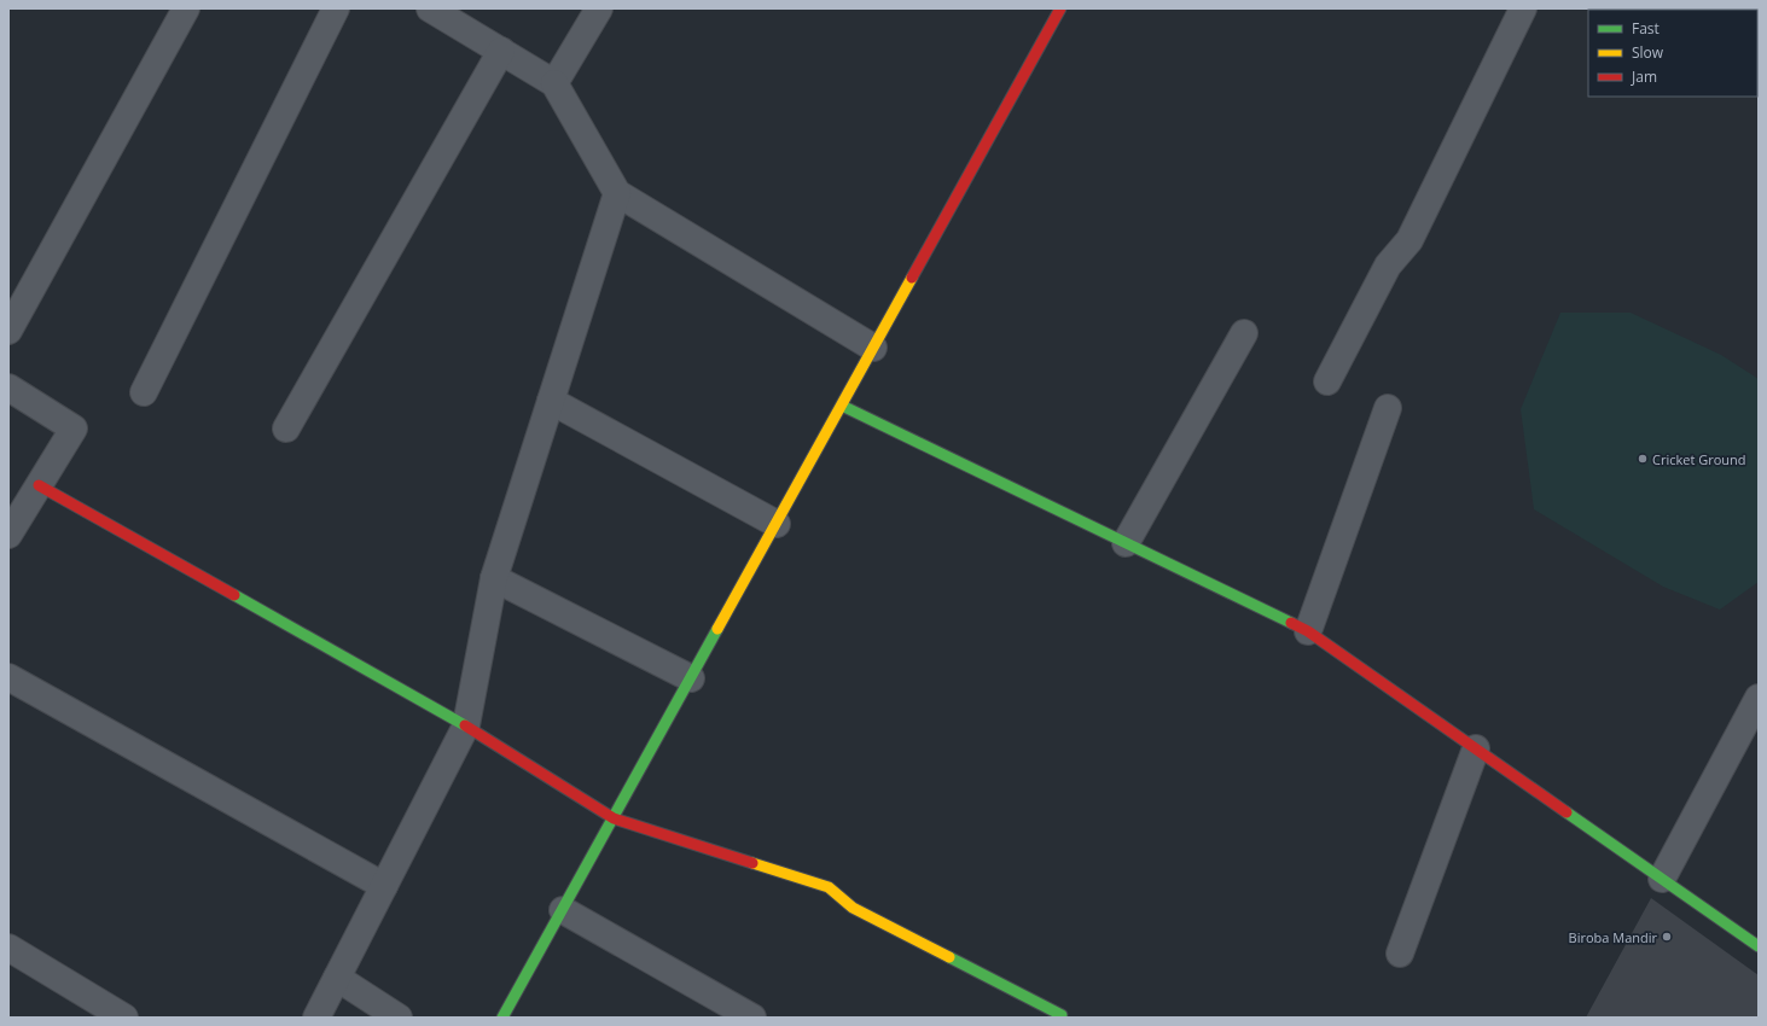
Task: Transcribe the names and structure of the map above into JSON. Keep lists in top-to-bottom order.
{
  "places": ["Cricket Ground", "Biroba Mandir"],
  "legend": ["Fast", "Slow", "Jam"]
}
